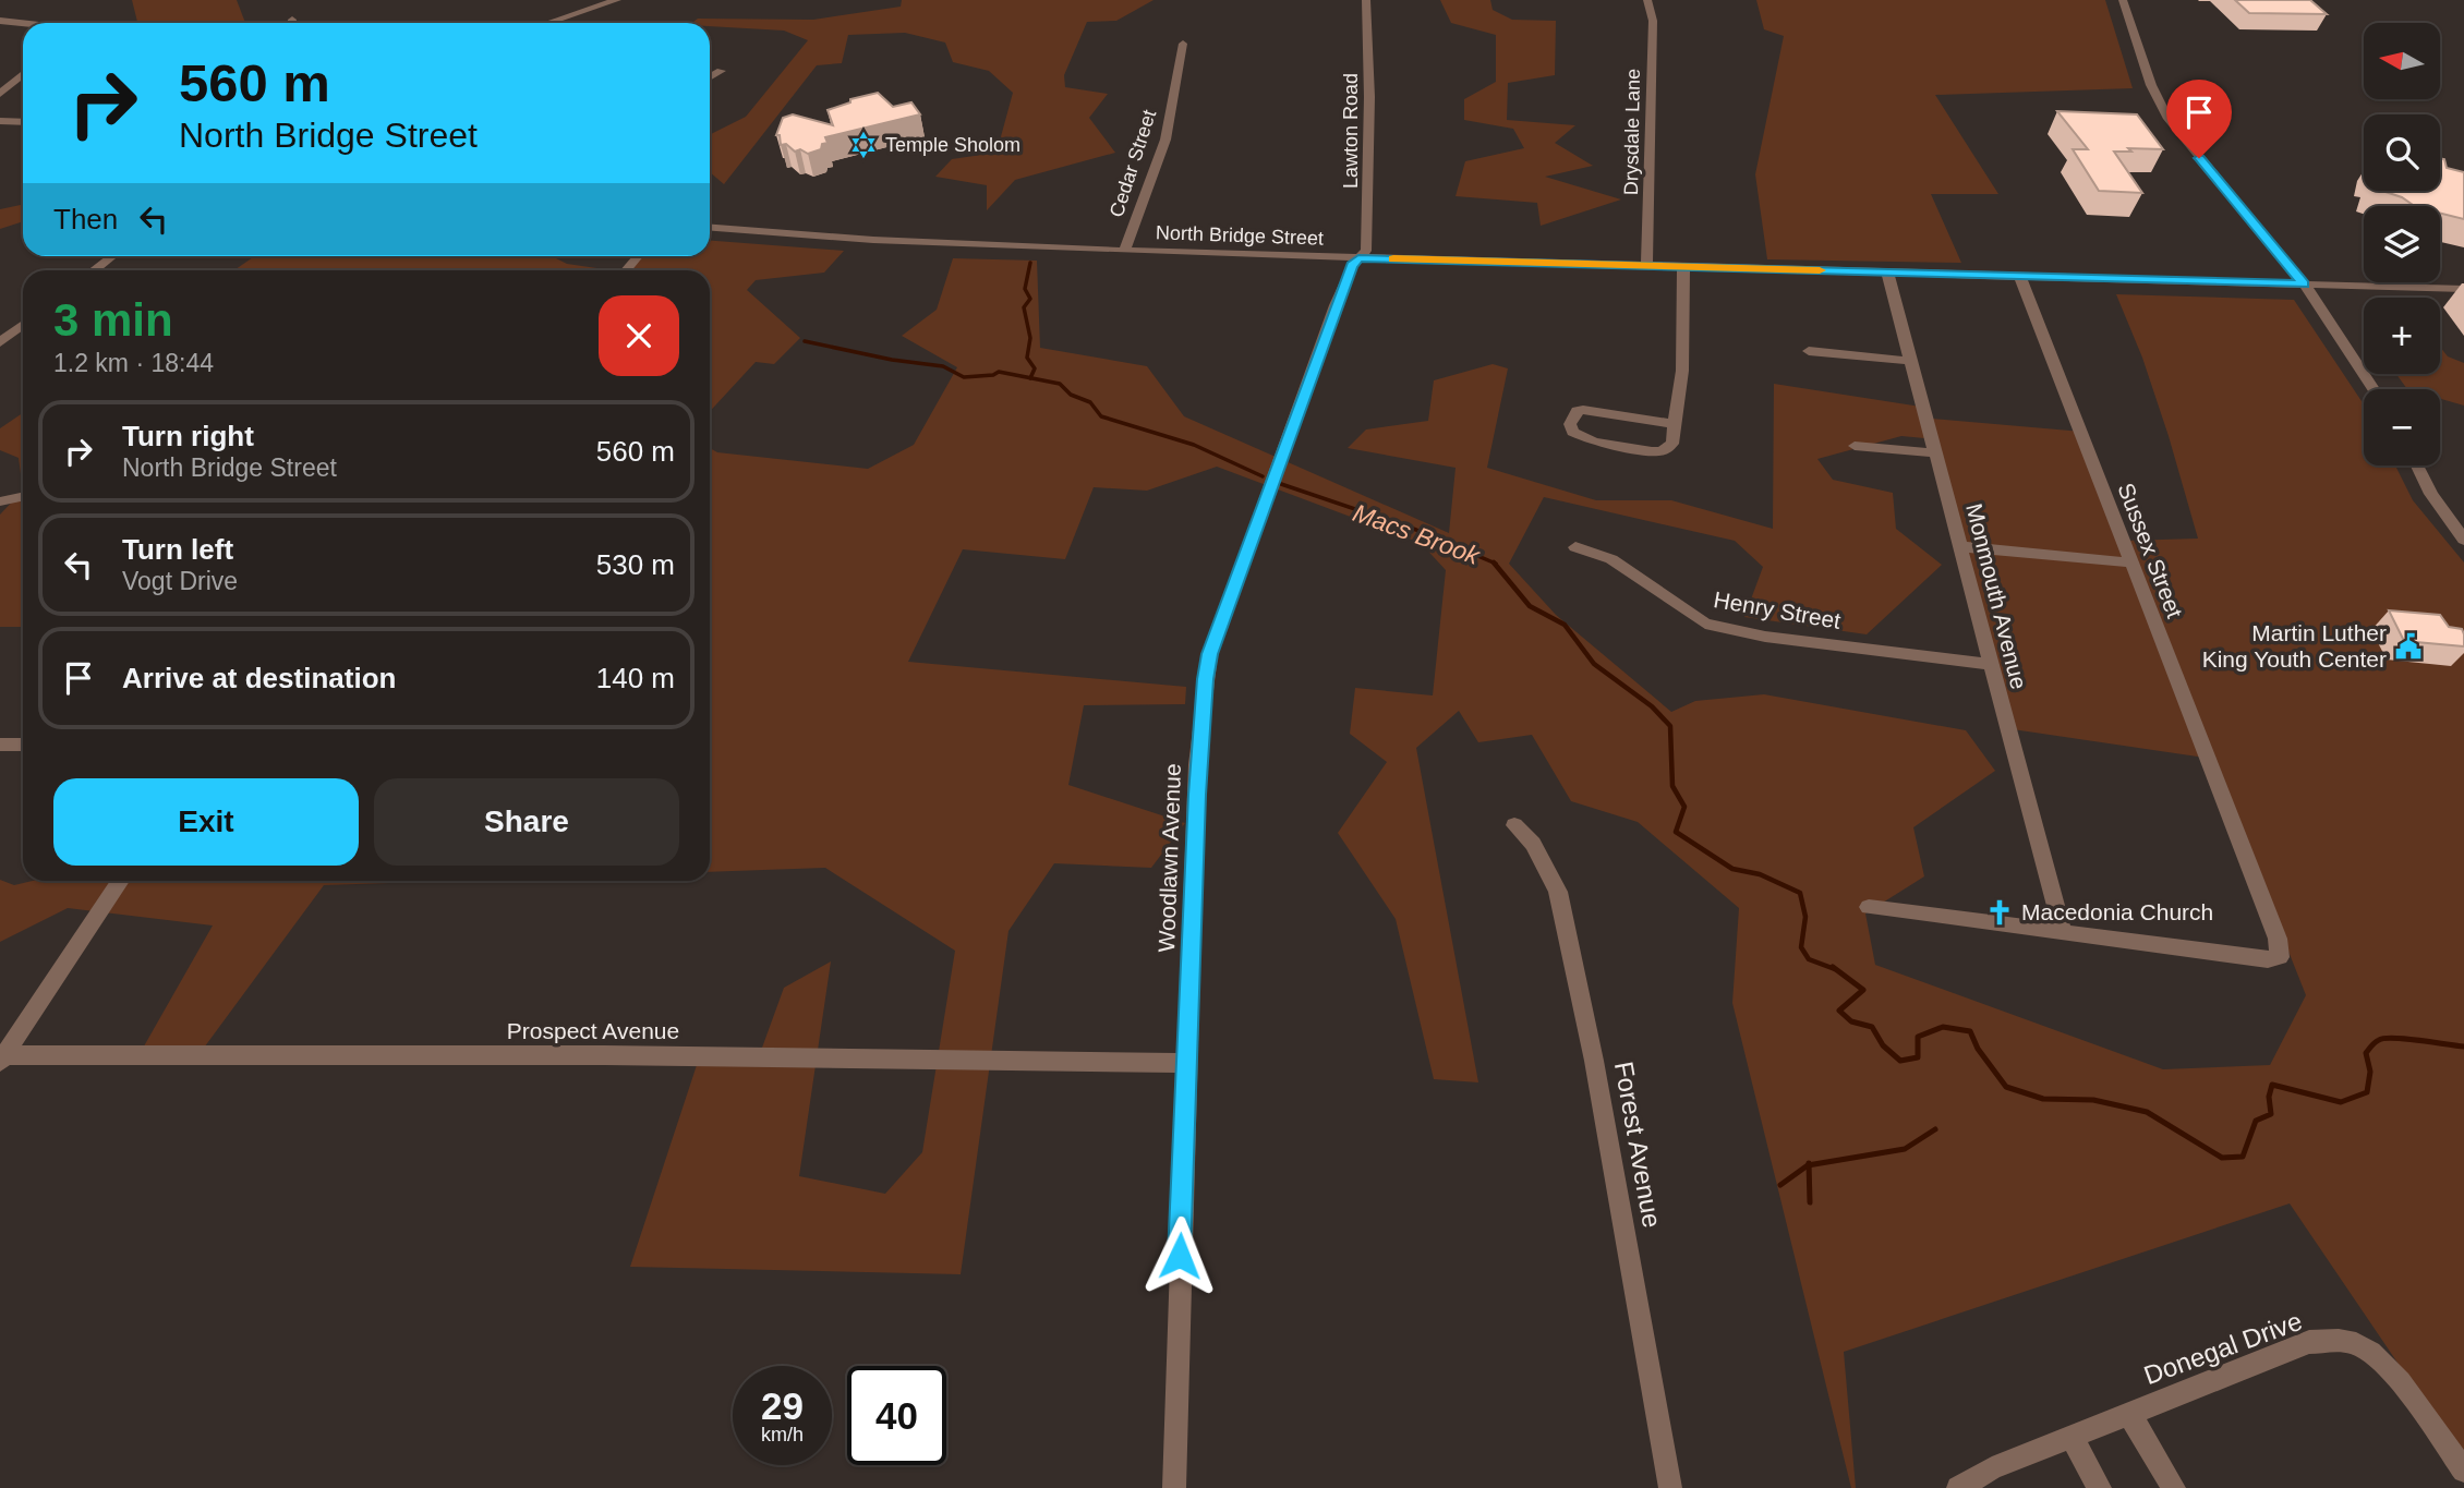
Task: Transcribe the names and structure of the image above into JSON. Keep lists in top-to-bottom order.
{
  "streets": {
    "street": [
      "Lawton Road",
      "Drysdale Lane",
      "Cedar Street",
      "North Bridge Street",
      "Sussex Street",
      "Monmouth Avenue",
      "Henry Street",
      "Woodlawn Avenue",
      "Prospect Avenue",
      "Forest Avenue",
      "Donegal Drive"
    ]
  },
  "crossings": [
    ["Lawton Road", "North Bridge Street"],
    ["Lawton Road", "Woodlawn Avenue"],
    ["Drysdale Lane", "North Bridge Street"],
    ["Cedar Street", "North Bridge Street"],
    ["North Bridge Street", "Sussex Street"],
    ["North Bridge Street", "Monmouth Avenue"],
    ["North Bridge Street", "Woodlawn Avenue"],
    ["Sussex Street", "Monmouth Avenue"],
    ["Monmouth Avenue", "Henry Street"],
    ["Woodlawn Avenue", "Prospect Avenue"]
  ],
  "water": ["Macs Brook"],
  "places": {
    "synagogue": ["Temple Sholom"],
    "public building": ["Martin Luther King Youth Center"],
    "church": ["Macedonia Church"]
  },
  "north": "left",
  "page": {
    "map_buttons": ["+", "−"],
    "turn": ["560 m", "North Bridge Street"],
    "then": "Then",
    "heading": ["3 min", "1.2 km · 18:44"],
    "list": [
      {
        "name": "Turn right",
        "note": "North Bridge Street",
        "value": "560 m"
      },
      {
        "name": "Turn left",
        "note": "Vogt Drive",
        "value": "530 m"
      },
      {
        "name": "Arrive at destination",
        "value": "140 m"
      }
    ],
    "buttons": ["Exit", "Share"],
    "speed": "29 km/h",
    "limit": "40"
  }
}
